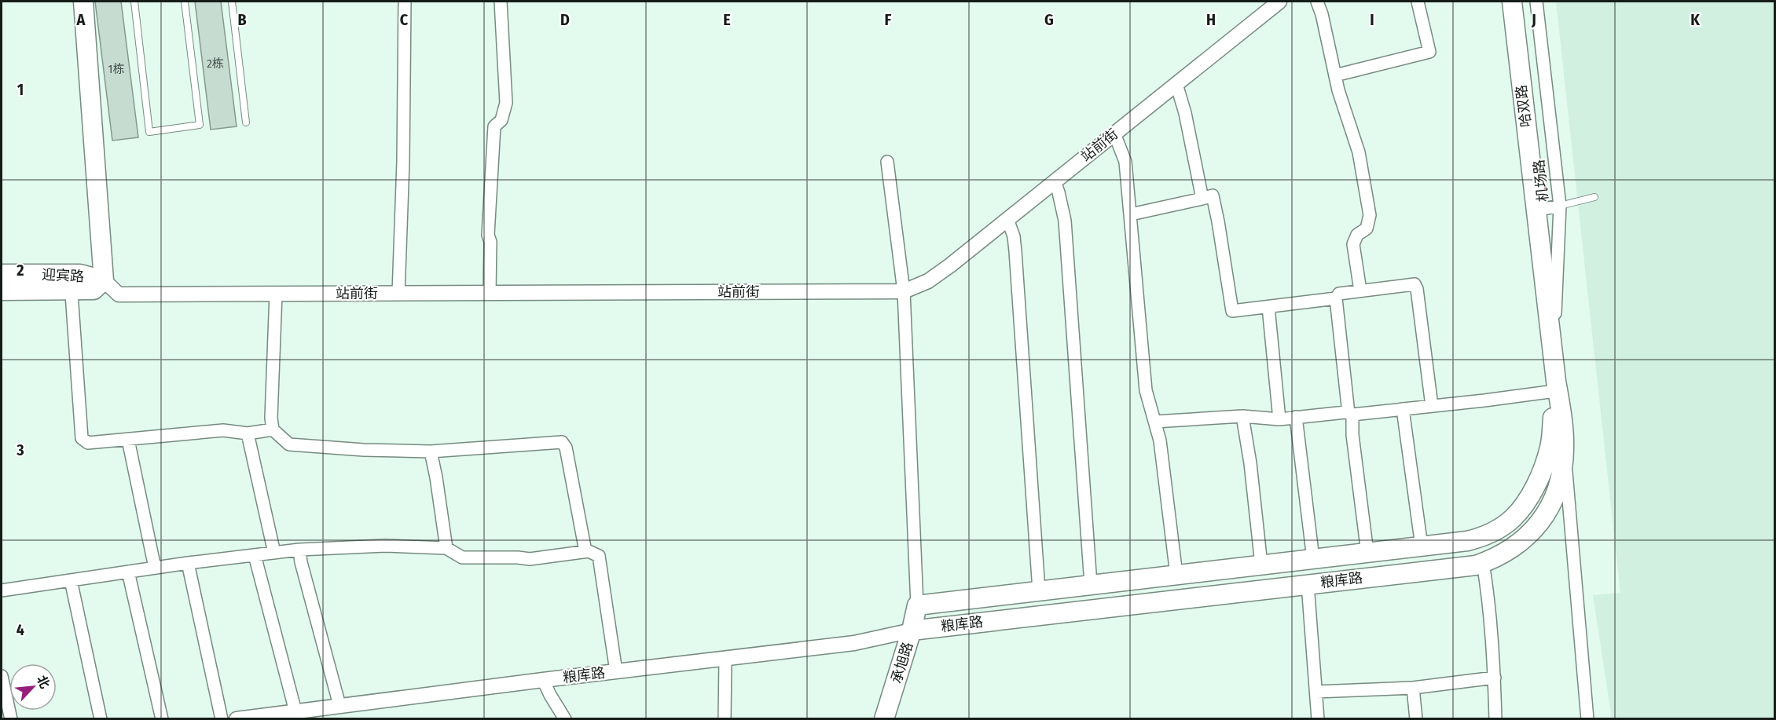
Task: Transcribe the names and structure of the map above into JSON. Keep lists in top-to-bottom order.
{
  "streets": {
    "main road": [
      "哈双路",
      "迎宾路",
      "粮库路",
      "承旭路"
    ],
    "street": ["站前街", "机场路"]
  },
  "crossings": [
    ["哈双路", "机场路"],
    ["哈双路", "粮库路"],
    ["站前街", "迎宾路"],
    ["粮库路", "承旭路"]
  ],
  "house_numbers": ["2栋", "1栋"],
  "north": "top right",
  "grid": {
    "columns": [
      "A",
      "B",
      "C",
      "D",
      "E",
      "F",
      "G",
      "H",
      "I",
      "J",
      "K"
    ],
    "rows": [
      "1",
      "2",
      "3",
      "4"
    ]
  }
}
